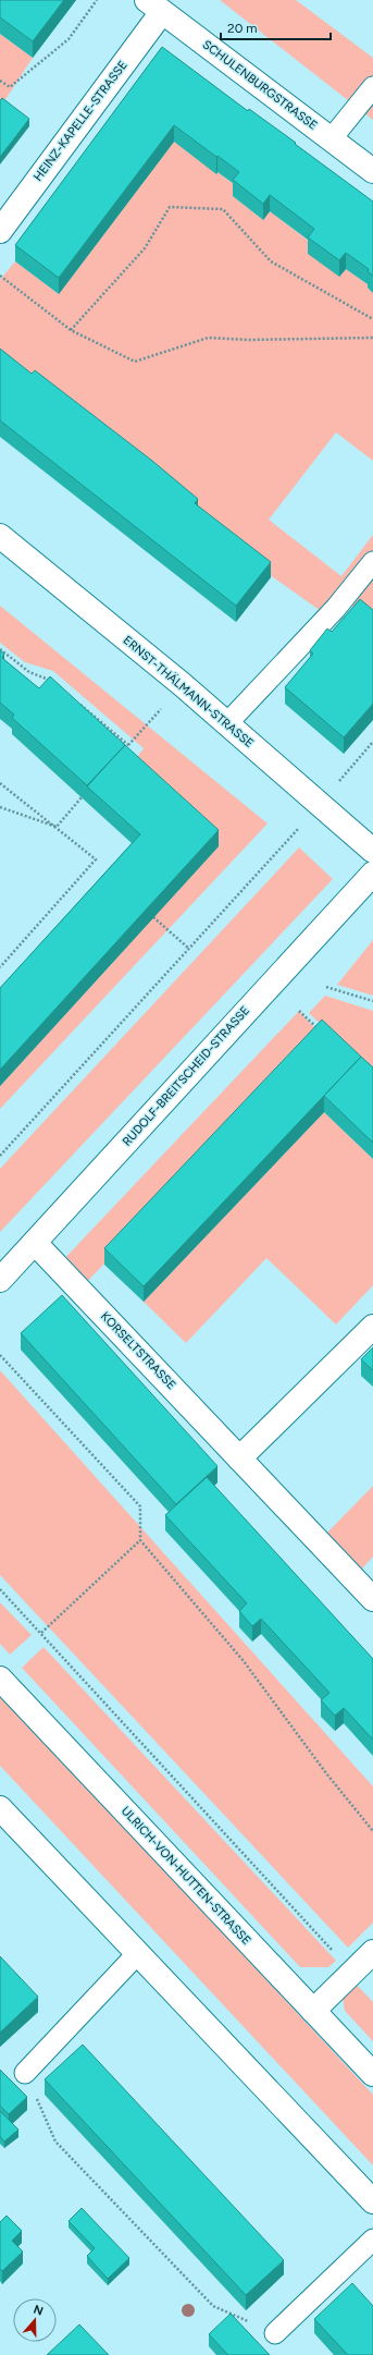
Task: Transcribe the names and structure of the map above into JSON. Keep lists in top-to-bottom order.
{
  "streets": {
    "street": [
      "SCHULENBURGSTRASSE",
      "HEINZ-KAPELLE-STRASSE",
      "ERNST-THÄLMANN-STRASSE",
      "RUDOLF-BREITSCHEID-STRASSE",
      "KORSELTSTRASSE",
      "ULRICH-VON-HUTTEN-STRASSE"
    ]
  },
  "crossings": [
    ["SCHULENBURGSTRASSE", "HEINZ-KAPELLE-STRASSE"],
    ["RUDOLF-BREITSCHEID-STRASSE", "KORSELTSTRASSE"]
  ],
  "scale_bar": "20 m",
  "north": "top"
}
